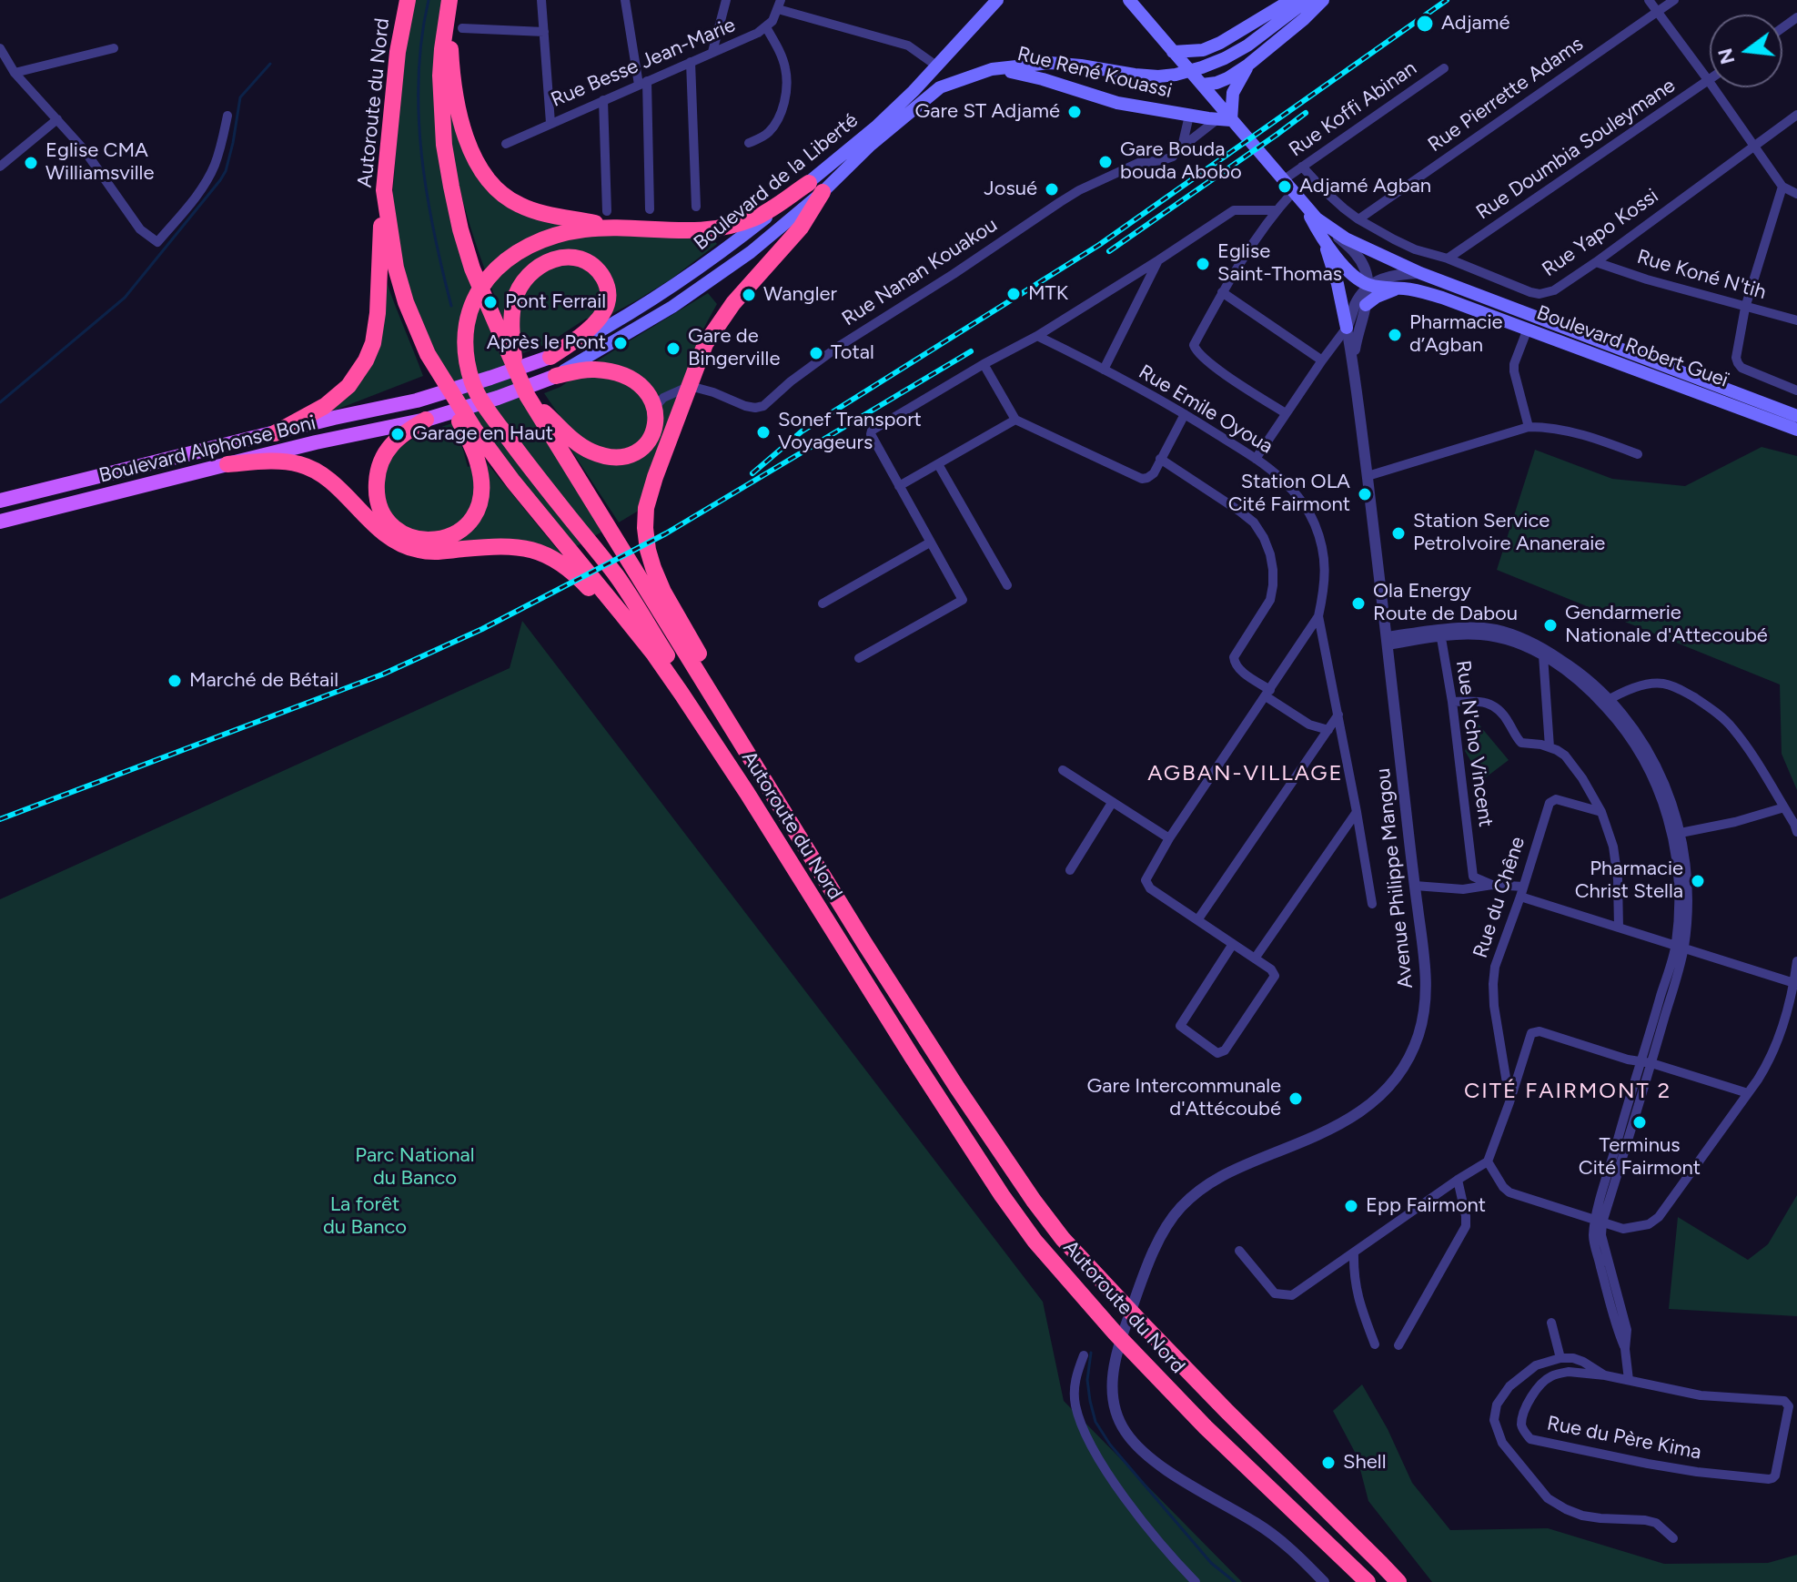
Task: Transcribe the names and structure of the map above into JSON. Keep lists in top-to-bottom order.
{
  "streets": {
    "highway": ["Autoroute du Nord"],
    "main road": [
      "Rue René Kouassi",
      "Boulevard de la Liberté",
      "Boulevard Robert Gueï",
      "Boulevard Alphonse Boni"
    ],
    "street": [
      "Rue Besse Jean-Marie",
      "Rue Pierrette Adams",
      "Rue Koffi Abinan",
      "Rue Doumbia Souleymane",
      "Rue Yapo Kossi",
      "Rue Nanan Kouakou",
      "Rue Koné N'tih",
      "Rue Emile Oyoua",
      "Rue N'cho Vincent",
      "Avenue Philippe Mangou",
      "Rue du Chêne",
      "Rue du Père Kima"
    ]
  },
  "crossings": [
    ["Rue Pierrette Adams", "Rue Yapo Kossi"],
    ["Rue Koffi Abinan", "Rue Yapo Kossi"],
    ["Rue Doumbia Souleymane", "Rue Yapo Kossi"],
    ["Boulevard de la Liberté", "Boulevard Alphonse Boni"],
    ["Rue Yapo Kossi", "Rue Koné N'tih"],
    ["Boulevard Robert Gueï", "Avenue Philippe Mangou"]
  ],
  "districts": ["AGBAN-VILLAGE", "CITÉ FAIRMONT 2"],
  "parks": ["Parc National du Banco", "La forêt du Banco"],
  "places": [
    "Adjamé",
    "Gare ST Adjamé",
    "Gare Bouda bouda Abobo",
    "Eglise CMA Williamsville",
    "Adjamé Agban",
    "Josué",
    "Eglise Saint-Thomas",
    "MTK",
    "Wangler",
    "Pont Ferrail",
    "Pharmacie d’Agban",
    "Après le Pont",
    "Gare de Bingerville",
    "Total",
    "Sonef Transport Voyageurs",
    "Garage en Haut",
    "Station OLA Cité Fairmont",
    "Station Service PetroIvoire Ananeraie",
    "Ola Energy Route de Dabou",
    "Gendarmerie Nationale d'Attecoubé",
    "Marché de Bétail",
    "Pharmacie Christ Stella",
    "Gare Intercommunale d'Attécoubé",
    "Terminus Cité Fairmont",
    "Epp Fairmont",
    "Shell"
  ],
  "north": "left"
}
